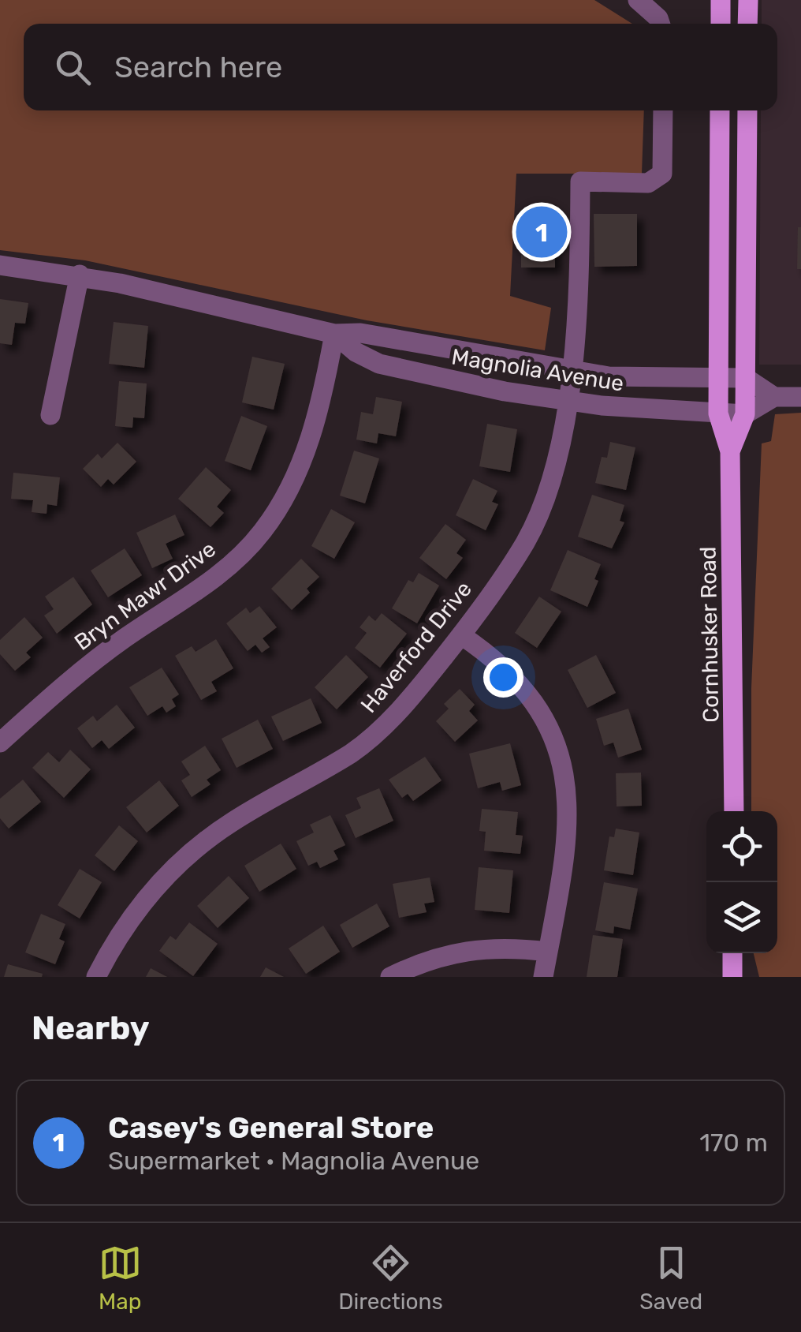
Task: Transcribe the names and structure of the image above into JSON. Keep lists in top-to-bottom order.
{
  "streets": {
    "main road": ["Cornhusker Road"],
    "street": ["Magnolia Avenue", "Bryn Mawr Drive", "Haverford Drive"]
  },
  "crossings": [
    ["Magnolia Avenue", "Bryn Mawr Drive"],
    ["Magnolia Avenue", "Cornhusker Road"],
    ["Magnolia Avenue", "Haverford Drive"]
  ],
  "page": {
    "search": "Search here",
    "pins": "1",
    "heading": "Nearby",
    "list": [
      {
        "mark": "1",
        "name": "Casey's General Store",
        "note": "Supermarket · Magnolia Avenue",
        "value": "170 m"
      }
    ],
    "nav": ["Map", "Directions", "Saved"]
  }
}
